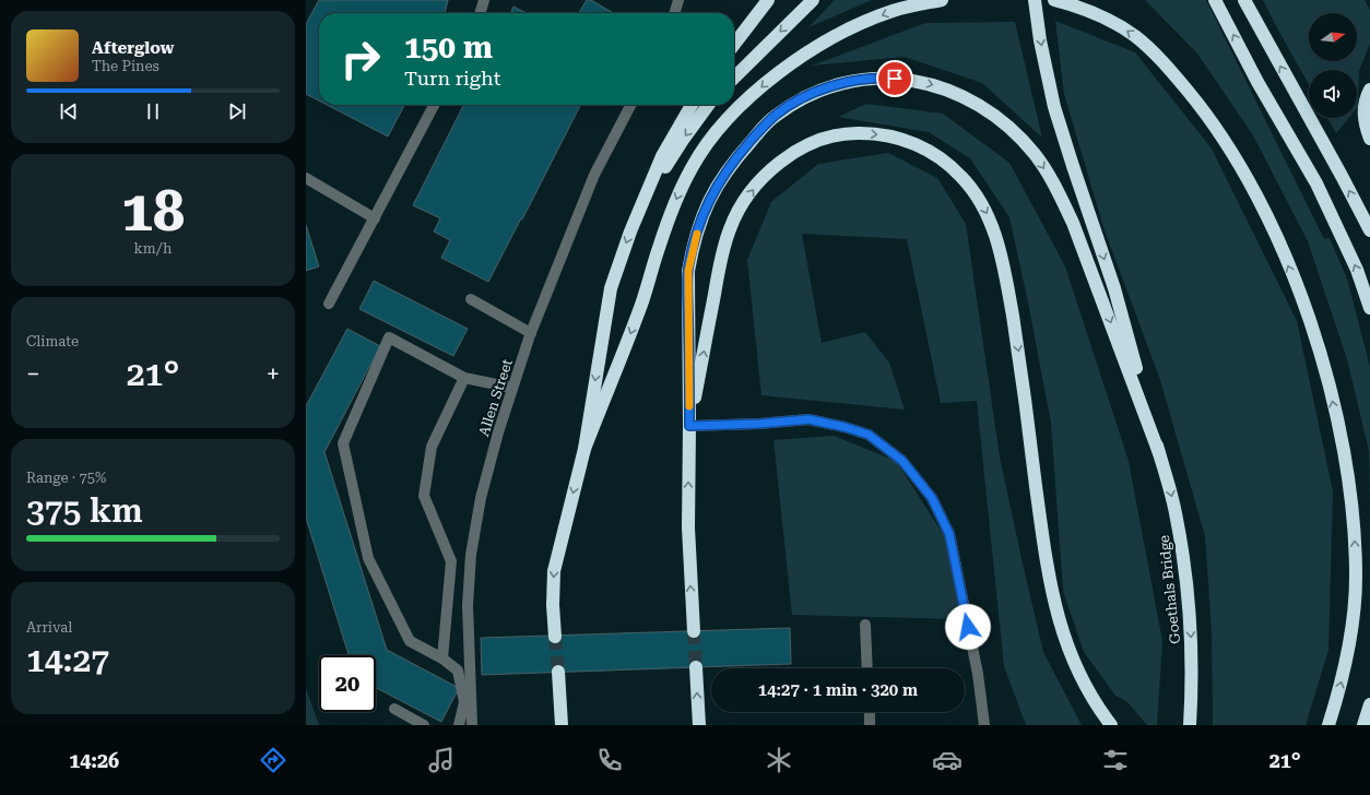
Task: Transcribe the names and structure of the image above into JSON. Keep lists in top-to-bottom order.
{
  "streets": {
    "highway": ["Goethals Bridge"],
    "street": ["Allen Street"]
  },
  "one_way": ["Goethals Bridge"],
  "north": "right",
  "page": {
    "turn": ["150 m", "Turn right"],
    "song": ["Afterglow", "The Pines"],
    "tile": [
      ["18", "km/h"],
      "Climate",
      ["Range · 75%", "375 km"],
      ["Arrival", "14:27"]
    ],
    "heat": ["−", "21°", "+"],
    "limit": "20",
    "trip": "14:27 · 1 min · 320 m",
    "tabs": ["14:26", "21°"]
  }
}
